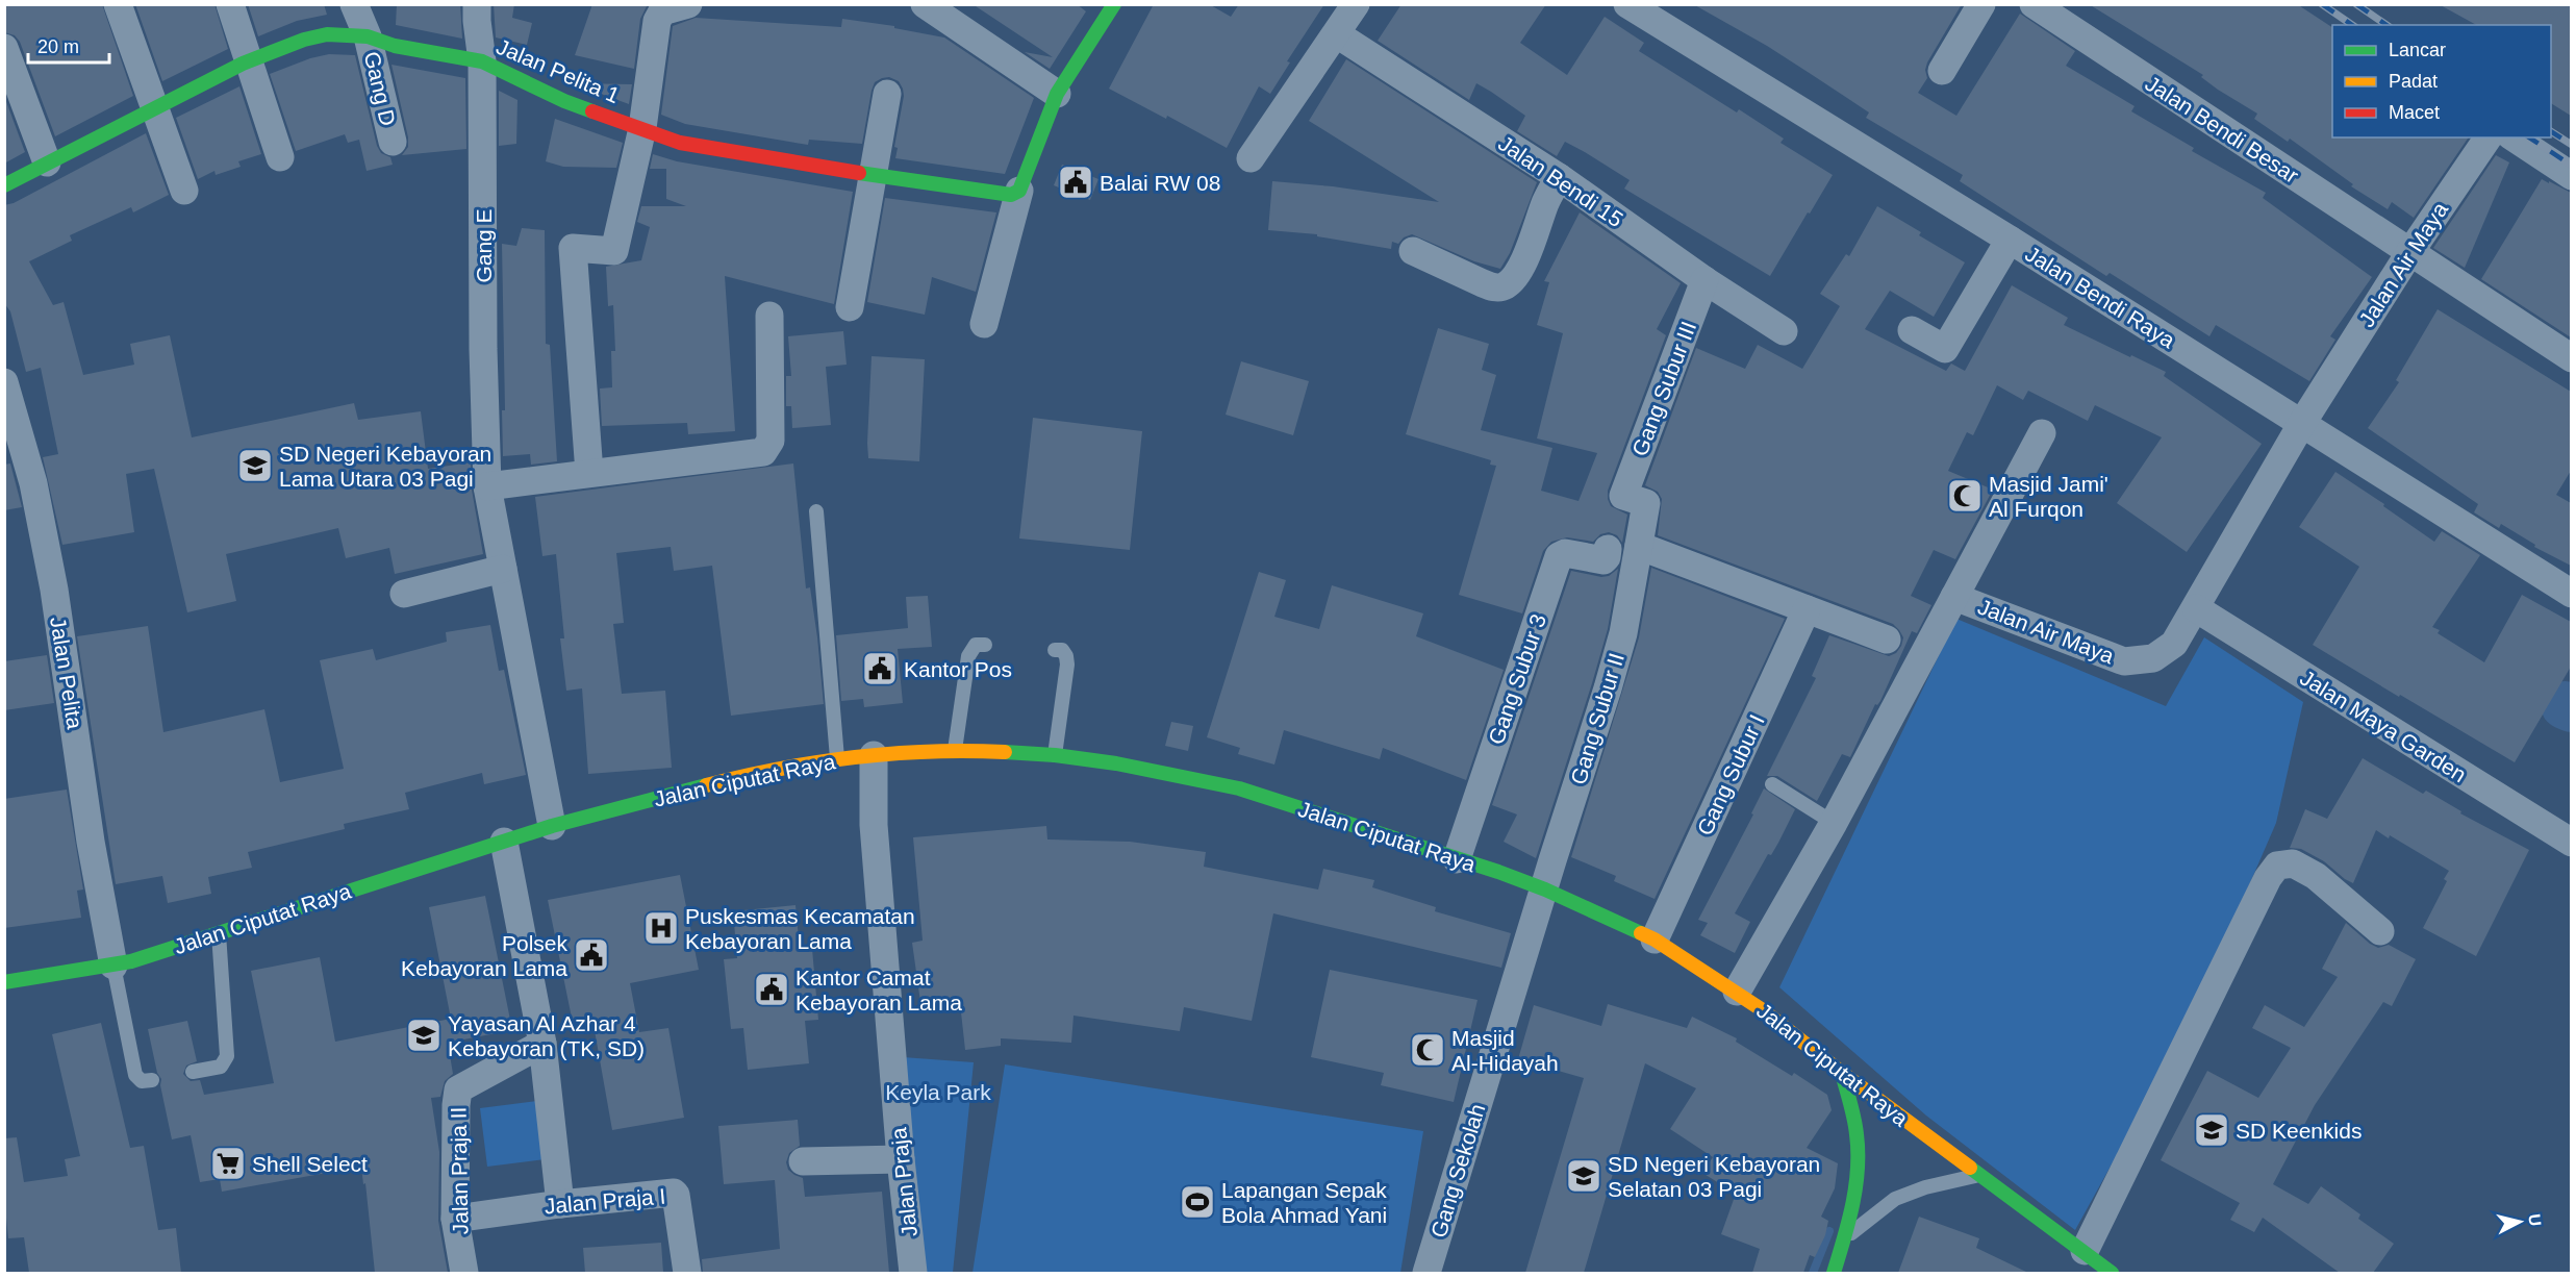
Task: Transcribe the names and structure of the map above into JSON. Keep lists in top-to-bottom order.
{
  "streets": {
    "main road": ["Jalan Pelita 1", "Jalan Ciputat Raya"],
    "street": [
      "Gang D",
      "Jalan Bendi Besar",
      "Jalan Bendi 15",
      "Gang E",
      "Jalan Air Maya",
      "Jalan Bendi Raya",
      "Gang Subur III",
      "Jalan Pelita",
      "Gang Subur 3",
      "Gang Subur II",
      "Jalan Maya Garden",
      "Gang Subur I",
      "Jalan Praja II",
      "Gang Sekolah",
      "Jalan Praja",
      "Jalan Praja I"
    ]
  },
  "crossings": [
    ["Jalan Pelita 1", "Gang D"],
    ["Jalan Pelita 1", "Gang E"],
    ["Jalan Bendi Besar", "Jalan Air Maya"],
    ["Jalan Bendi 15", "Gang Subur III"],
    ["Jalan Air Maya", "Jalan Bendi Raya"],
    ["Jalan Air Maya", "Jalan Maya Garden"],
    ["Jalan Air Maya", "Jalan Ciputat Raya"],
    ["Gang Subur III", "Gang Subur II"],
    ["Jalan Pelita", "Jalan Ciputat Raya"],
    ["Gang Subur 3", "Jalan Ciputat Raya"],
    ["Gang Subur II", "Jalan Ciputat Raya"],
    ["Gang Subur II", "Gang Sekolah"],
    ["Gang Subur I", "Jalan Ciputat Raya"],
    ["Jalan Ciputat Raya", "Gang Sekolah"],
    ["Jalan Ciputat Raya", "Jalan Praja"],
    ["Jalan Praja II", "Jalan Praja I"]
  ],
  "parks": ["Keyla Park"],
  "places": {
    "public building": [
      "Balai RW 08",
      "Kantor Pos",
      "Polsek Kebayoran Lama",
      "Kantor Camat Kebayoran Lama"
    ],
    "school or university": [
      "SD Negeri Kebayoran Lama Utara 03 Pagi",
      "Yayasan Al Azhar 4 Kebayoran (TK, SD)",
      "SD Keenkids",
      "SD Negeri Kebayoran Selatan 03 Pagi"
    ],
    "mosque": ["Masjid Jami' Al Furqon", "Masjid Al-Hidayah"],
    "hospital": ["Puskesmas Kecamatan Kebayoran Lama"],
    "supermarket": ["Shell Select"],
    "sports": ["Lapangan Sepak Bola Ahmad Yani"]
  },
  "legend": ["Lancar", "Padat", "Macet"],
  "scale_bar": "20 m",
  "north": "right"
}
